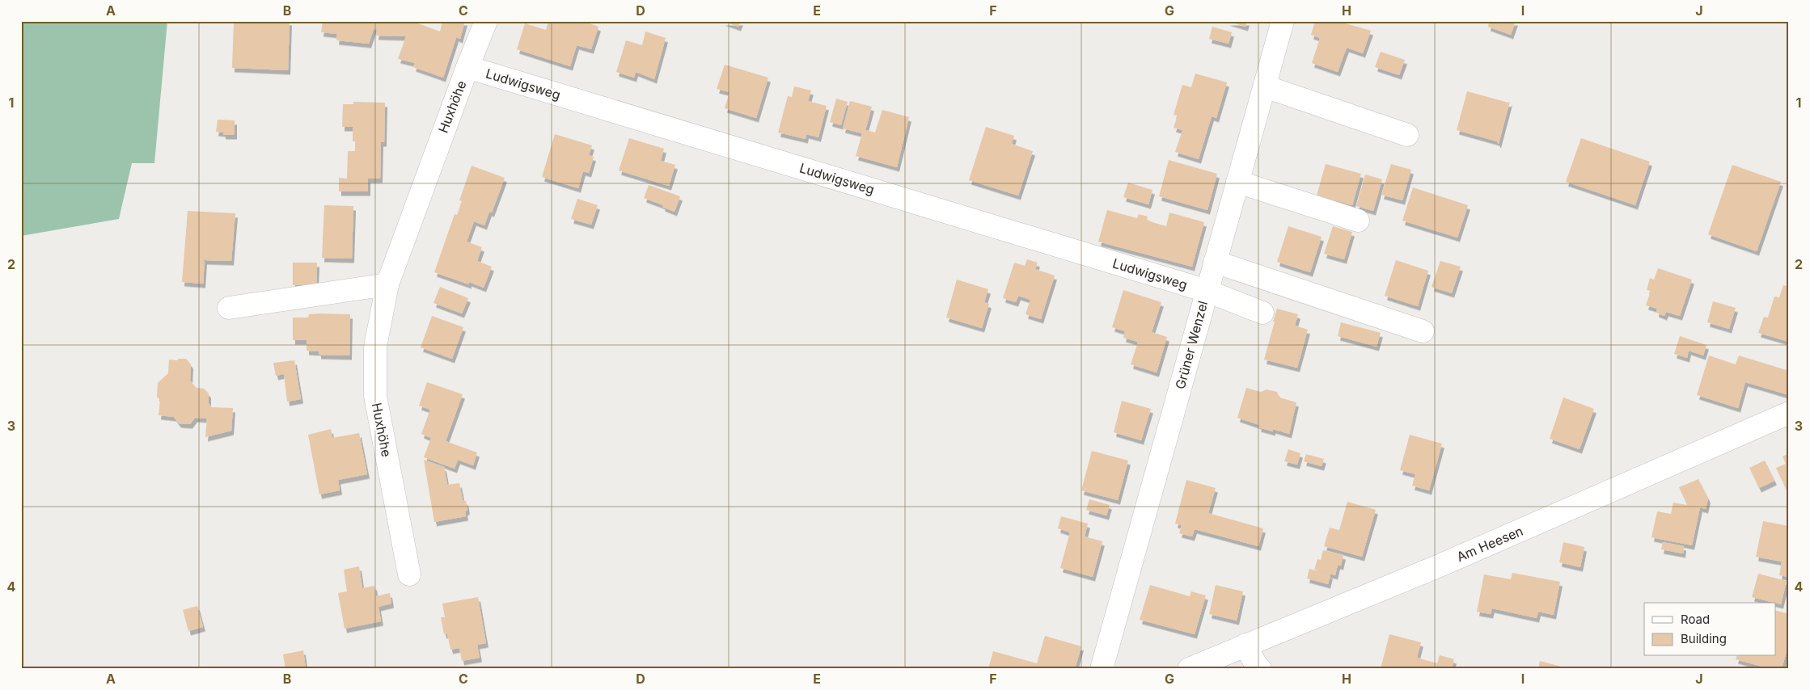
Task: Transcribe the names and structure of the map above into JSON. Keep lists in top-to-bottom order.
{
  "streets": {
    "street": [
      "Ludwigsweg",
      "Huxhöhe",
      "Grüner Wenzel",
      "Am Heesen"
    ]
  },
  "crossings": [
    ["Ludwigsweg", "Huxhöhe"],
    ["Ludwigsweg", "Grüner Wenzel"]
  ],
  "legend": ["Road", "Building"],
  "grid": {
    "columns": [
      "A",
      "B",
      "C",
      "D",
      "E",
      "F",
      "G",
      "H",
      "I",
      "J"
    ],
    "rows": [
      "1",
      "2",
      "3",
      "4"
    ]
  }
}
